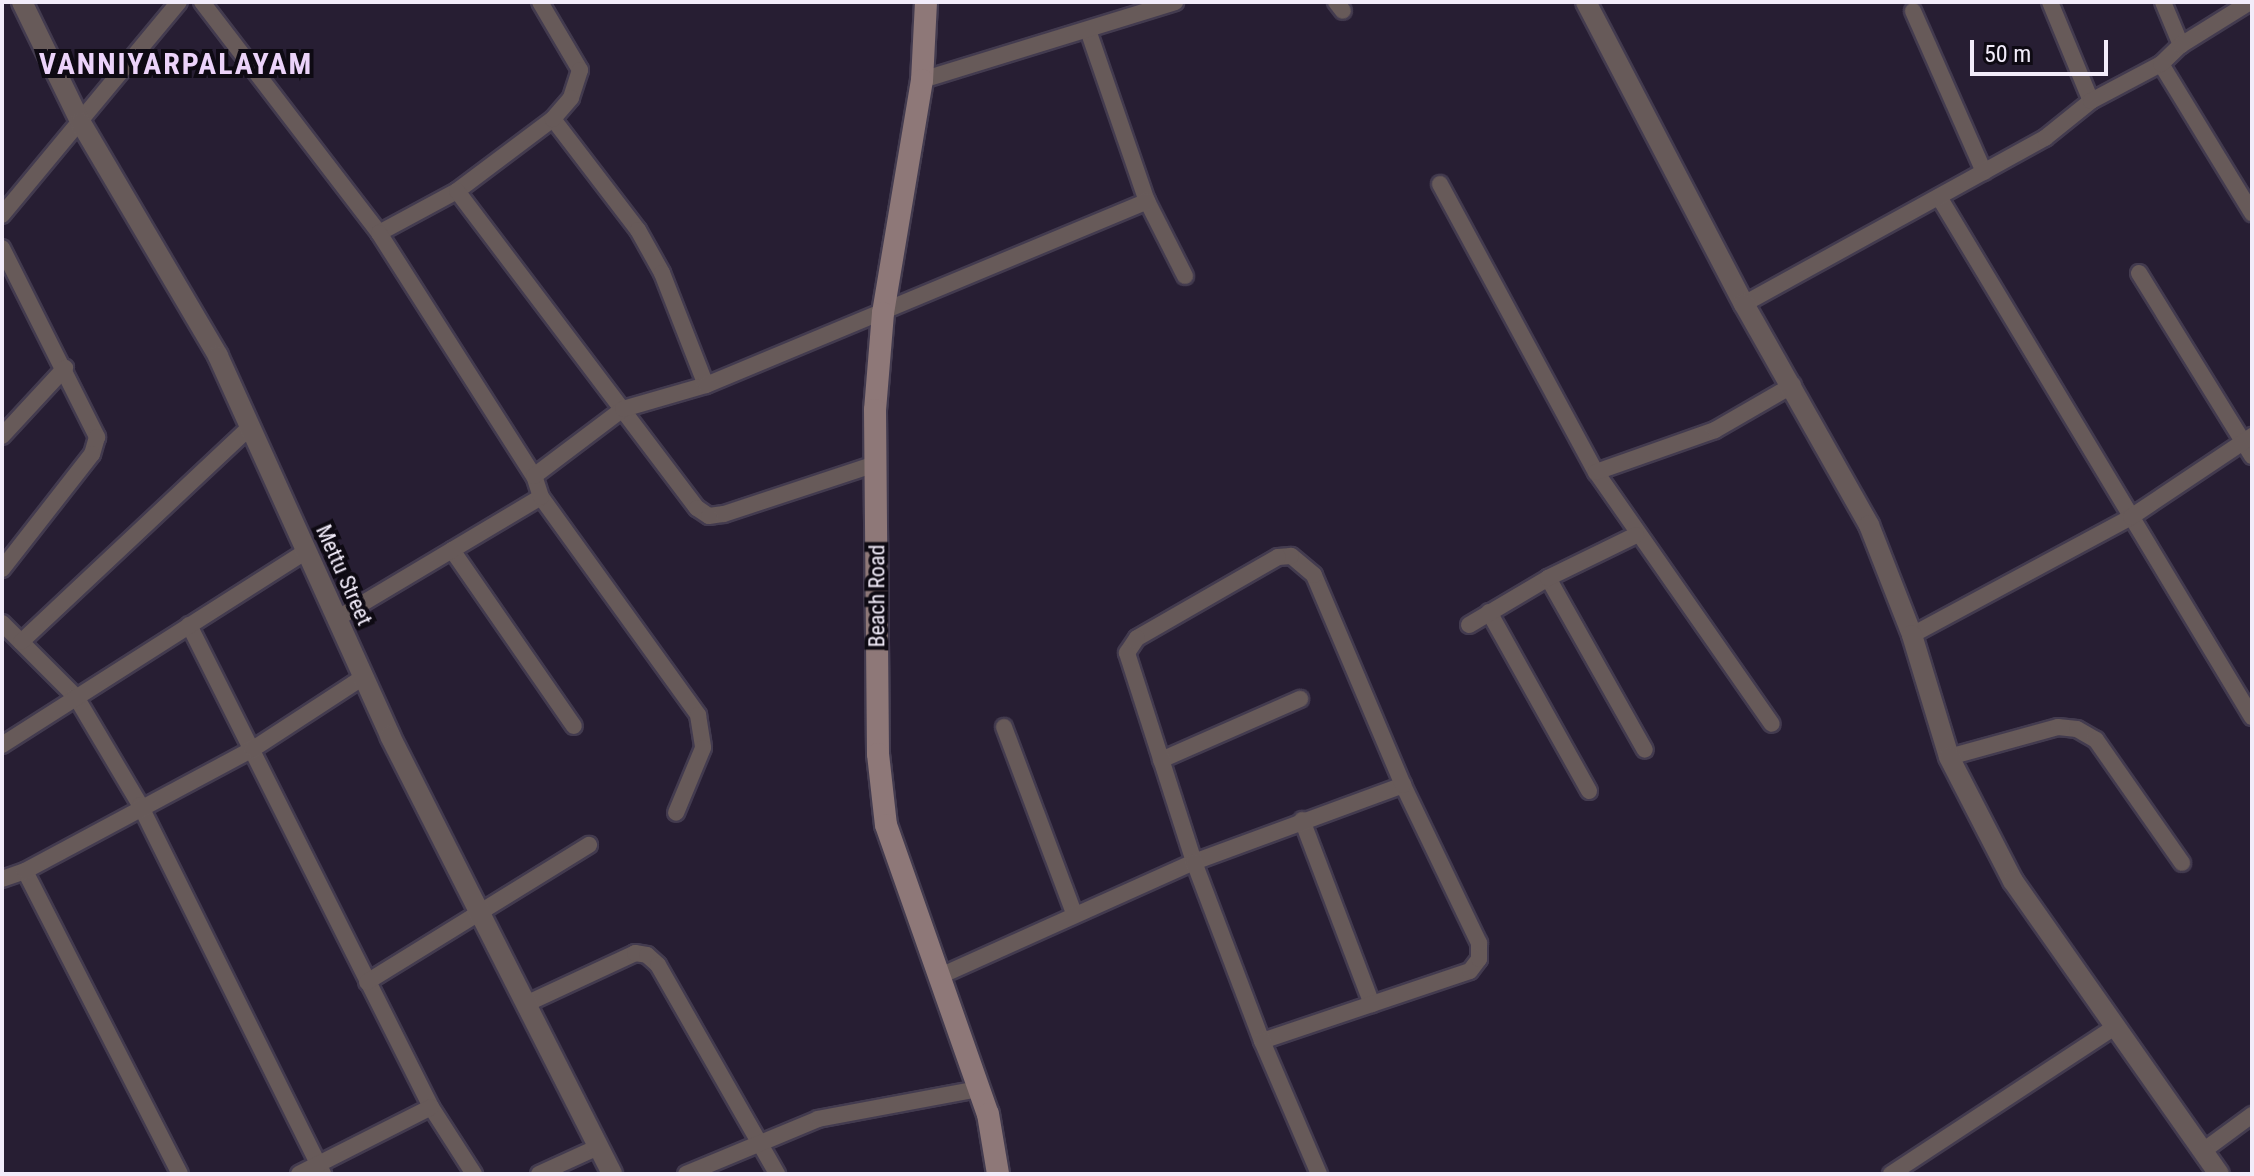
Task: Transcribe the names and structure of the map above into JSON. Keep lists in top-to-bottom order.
{
  "streets": {
    "main road": ["Beach Road"],
    "street": ["Mettu Street"]
  },
  "districts": ["VANNIYARPALAYAM"],
  "scale_bar": "50 m"
}
